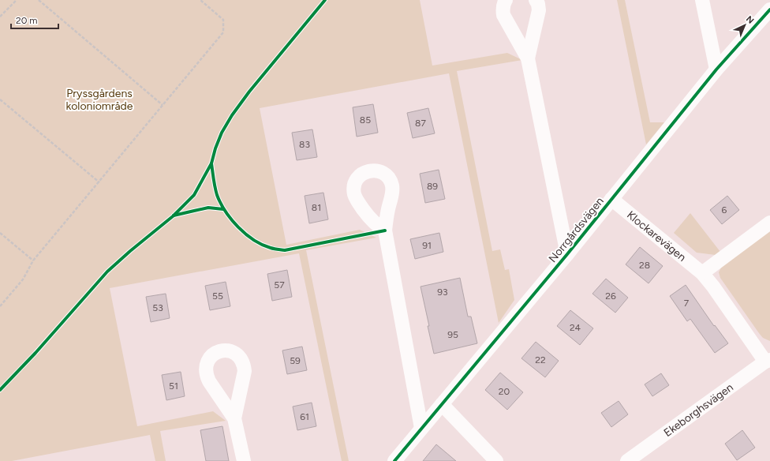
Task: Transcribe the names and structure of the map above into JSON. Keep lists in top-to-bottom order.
{
  "streets": {
    "street": ["Norrgårdsvägen", "Klockarevägen", "Ekeborghsvägen"]
  },
  "crossings": [
    ["Norrgårdsvägen", "Klockarevägen"],
    ["Klockarevägen", "Ekeborghsvägen"]
  ],
  "parks": ["Pryssgårdens koloniområde"],
  "house_numbers": [
    "85",
    "87",
    "83",
    "89",
    "81",
    "6",
    "91",
    "28",
    "57",
    "93",
    "55",
    "26",
    "7",
    "53",
    "24",
    "95",
    "22",
    "59",
    "51",
    "20",
    "61"
  ],
  "scale_bar": "20 m",
  "north": "top right"
}
